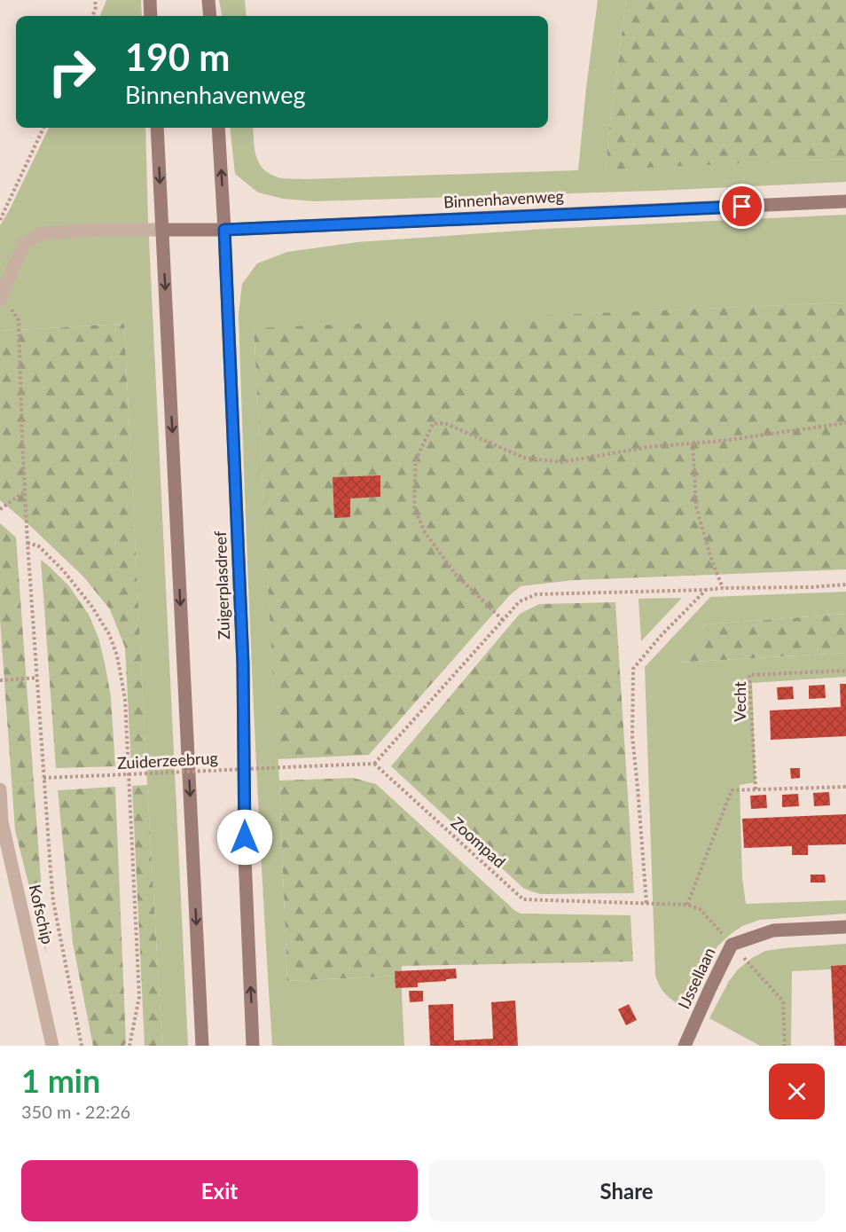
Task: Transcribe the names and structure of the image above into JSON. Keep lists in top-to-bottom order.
{
  "streets": {
    "main road": ["Binnenhavenweg", "Zuigerplasdreef", "IJssellaan"],
    "street": ["Kofschip"],
    "path": ["Vecht", "Zuiderzeebrug", "Zoompad"]
  },
  "crossings": [
    ["Binnenhavenweg", "Zuigerplasdreef"],
    ["Zuiderzeebrug", "Zoompad"]
  ],
  "page": {
    "turn": ["190 m", "Binnenhavenweg"],
    "heading": ["1 min", "350 m · 22:26"],
    "buttons": ["Exit", "Share"]
  }
}
